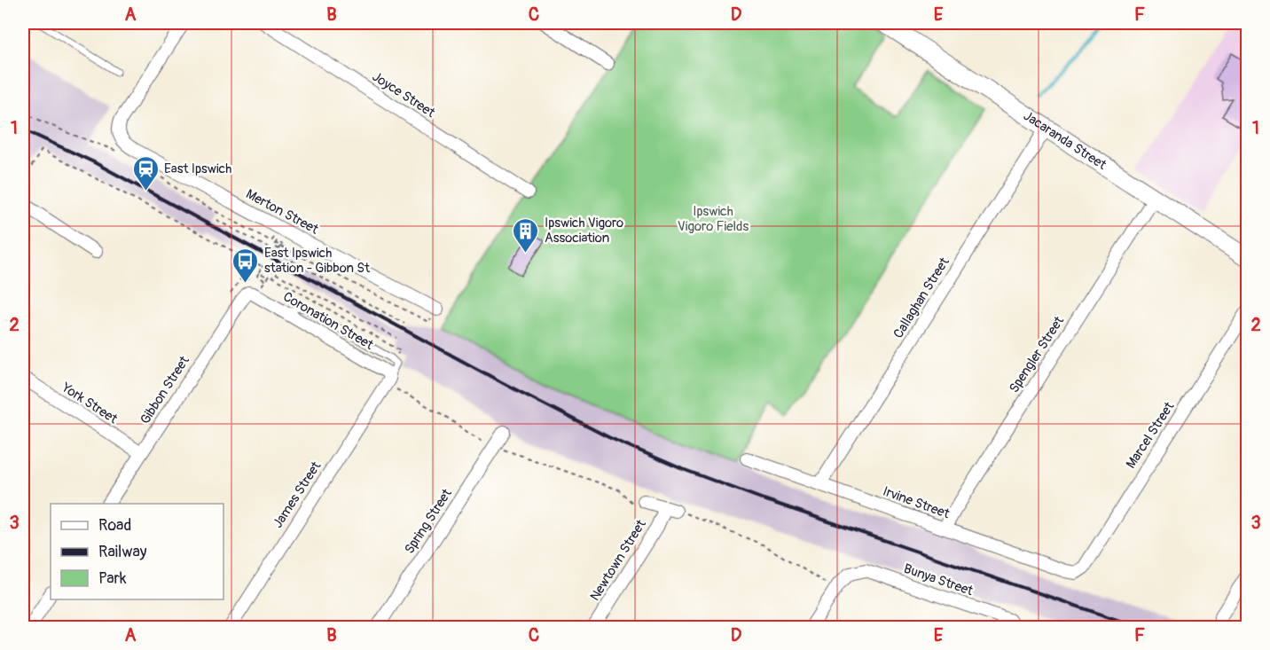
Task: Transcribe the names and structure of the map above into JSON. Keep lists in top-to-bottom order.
{
  "streets": {
    "street": [
      "Joyce Street",
      "Jacaranda Street",
      "Merton Street",
      "Callaghan Street",
      "Coronation Street",
      "Spengler Street",
      "Gibbon Street",
      "York Street",
      "Marcel Street",
      "James Street",
      "Irvine Street",
      "Spring Street",
      "Newtown Street",
      "Bunya Street"
    ]
  },
  "crossings": [
    ["Jacaranda Street", "Callaghan Street"],
    ["Jacaranda Street", "Spengler Street"],
    ["Callaghan Street", "Irvine Street"],
    ["Coronation Street", "Gibbon Street"],
    ["Coronation Street", "James Street"],
    ["Spengler Street", "Irvine Street"],
    ["Gibbon Street", "York Street"],
    ["Marcel Street", "Irvine Street"]
  ],
  "parks": ["Ipswich Vigoro Fields"],
  "places": {
    "station": ["East Ipswich"],
    "building": ["Ipswich Vigoro Association"],
    "bus stop": ["East Ipswich station - Gibbon St"]
  },
  "legend": ["Road", "Railway", "Park"],
  "grid": {
    "columns": [
      "A",
      "B",
      "C",
      "D",
      "E",
      "F"
    ],
    "rows": ["1", "2", "3"]
  }
}
